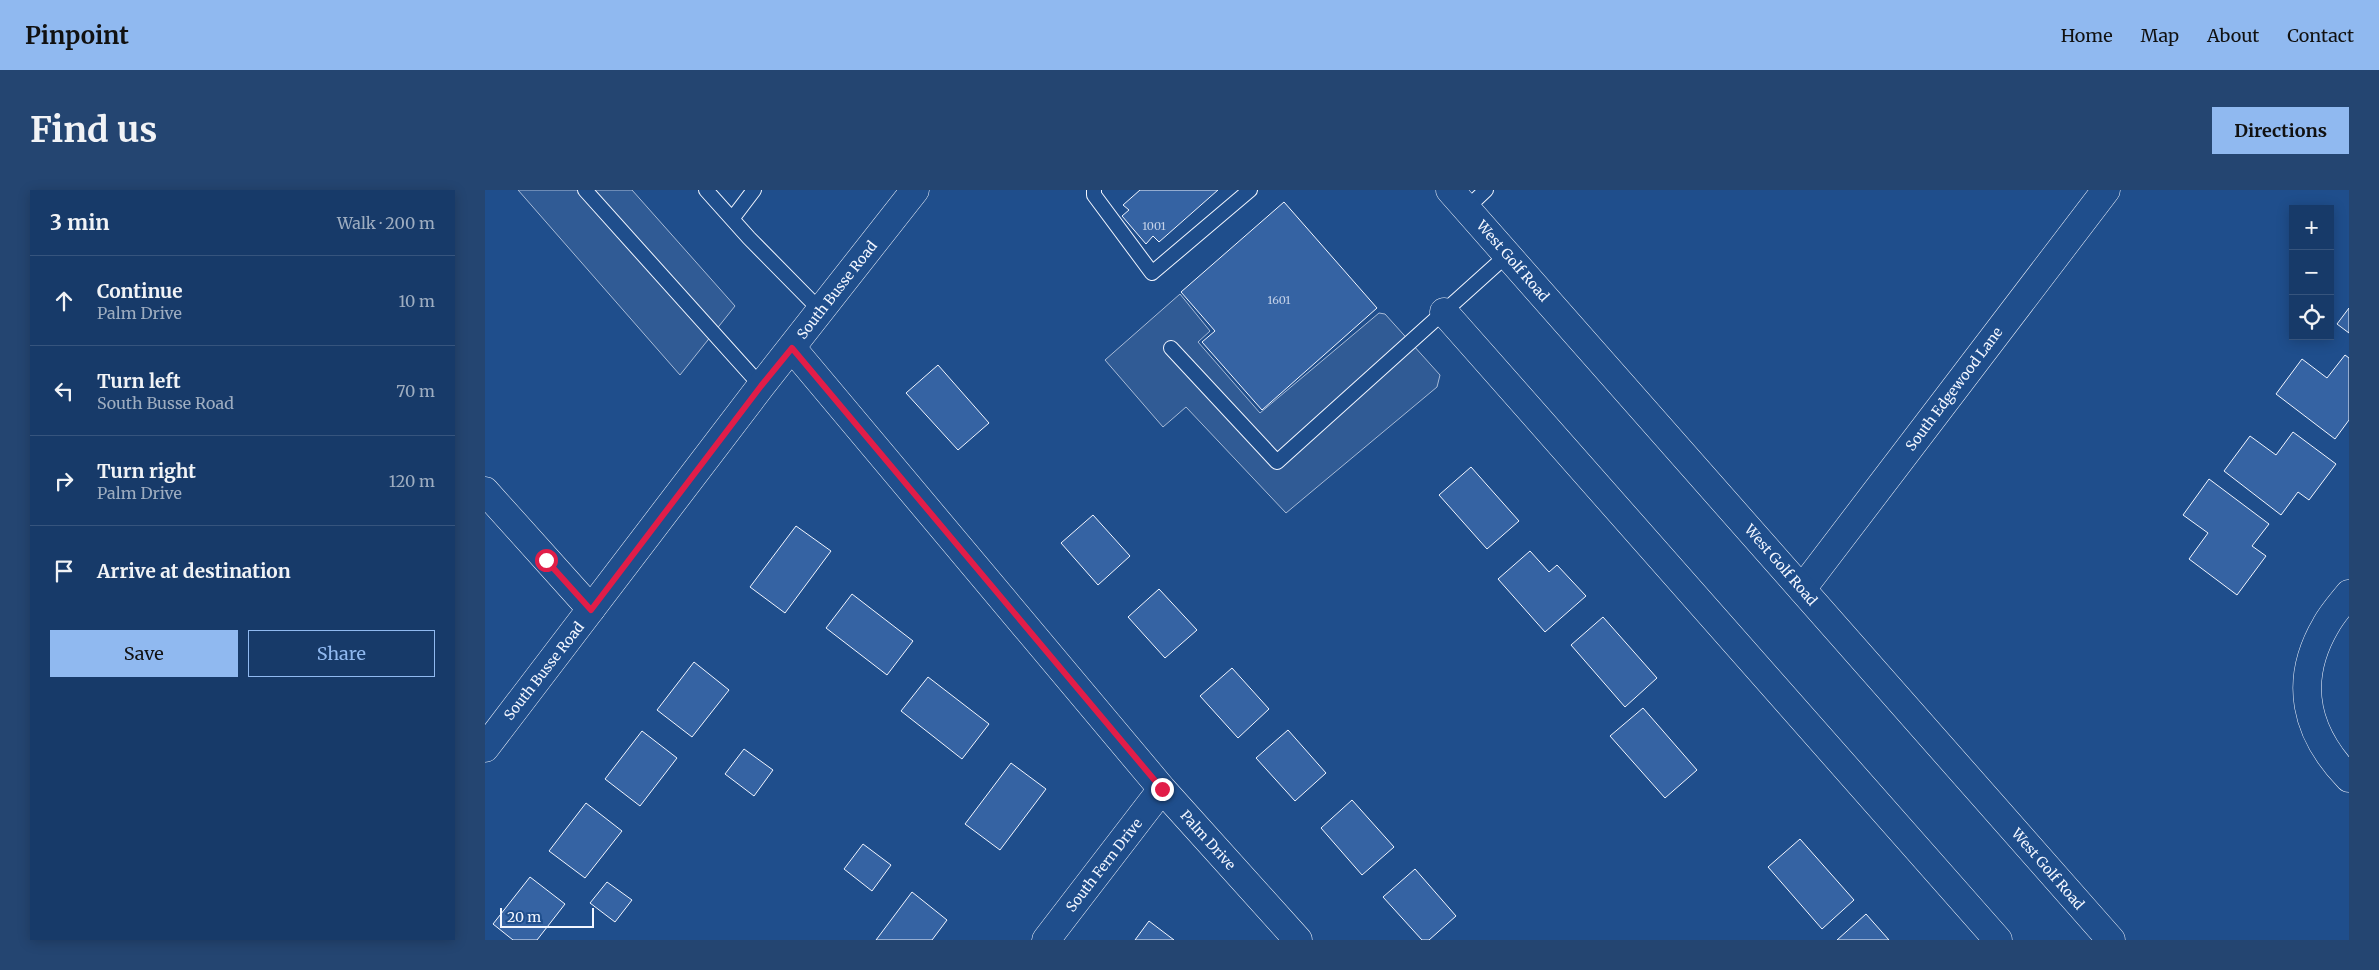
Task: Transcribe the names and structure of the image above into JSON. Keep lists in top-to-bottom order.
{
  "streets": {
    "street": [
      "West Golf Road",
      "South Busse Road",
      "South Edgewood Lane",
      "Palm Drive",
      "South Fern Drive"
    ]
  },
  "crossings": [
    ["West Golf Road", "South Edgewood Lane"],
    ["South Busse Road", "Palm Drive"],
    ["Palm Drive", "South Fern Drive"]
  ],
  "house_numbers": ["1001", "1601"],
  "scale_bar": "20 m",
  "page": {
    "header": "Pinpoint",
    "nav": [
      "Home",
      "Map",
      "About",
      "Contact"
    ],
    "buttons": [
      "Directions",
      ["Save", "Share"]
    ],
    "title": "Find us",
    "heading": ["3 min", "Walk · 200 m"],
    "map_buttons": ["+", "−"],
    "list": [
      ["Continue", "Palm Drive", "10 m"],
      ["Turn left", "South Busse Road", "70 m"],
      ["Turn right", "Palm Drive", "120 m"],
      "Arrive at destination"
    ],
    "scale": "20 m"
  }
}
